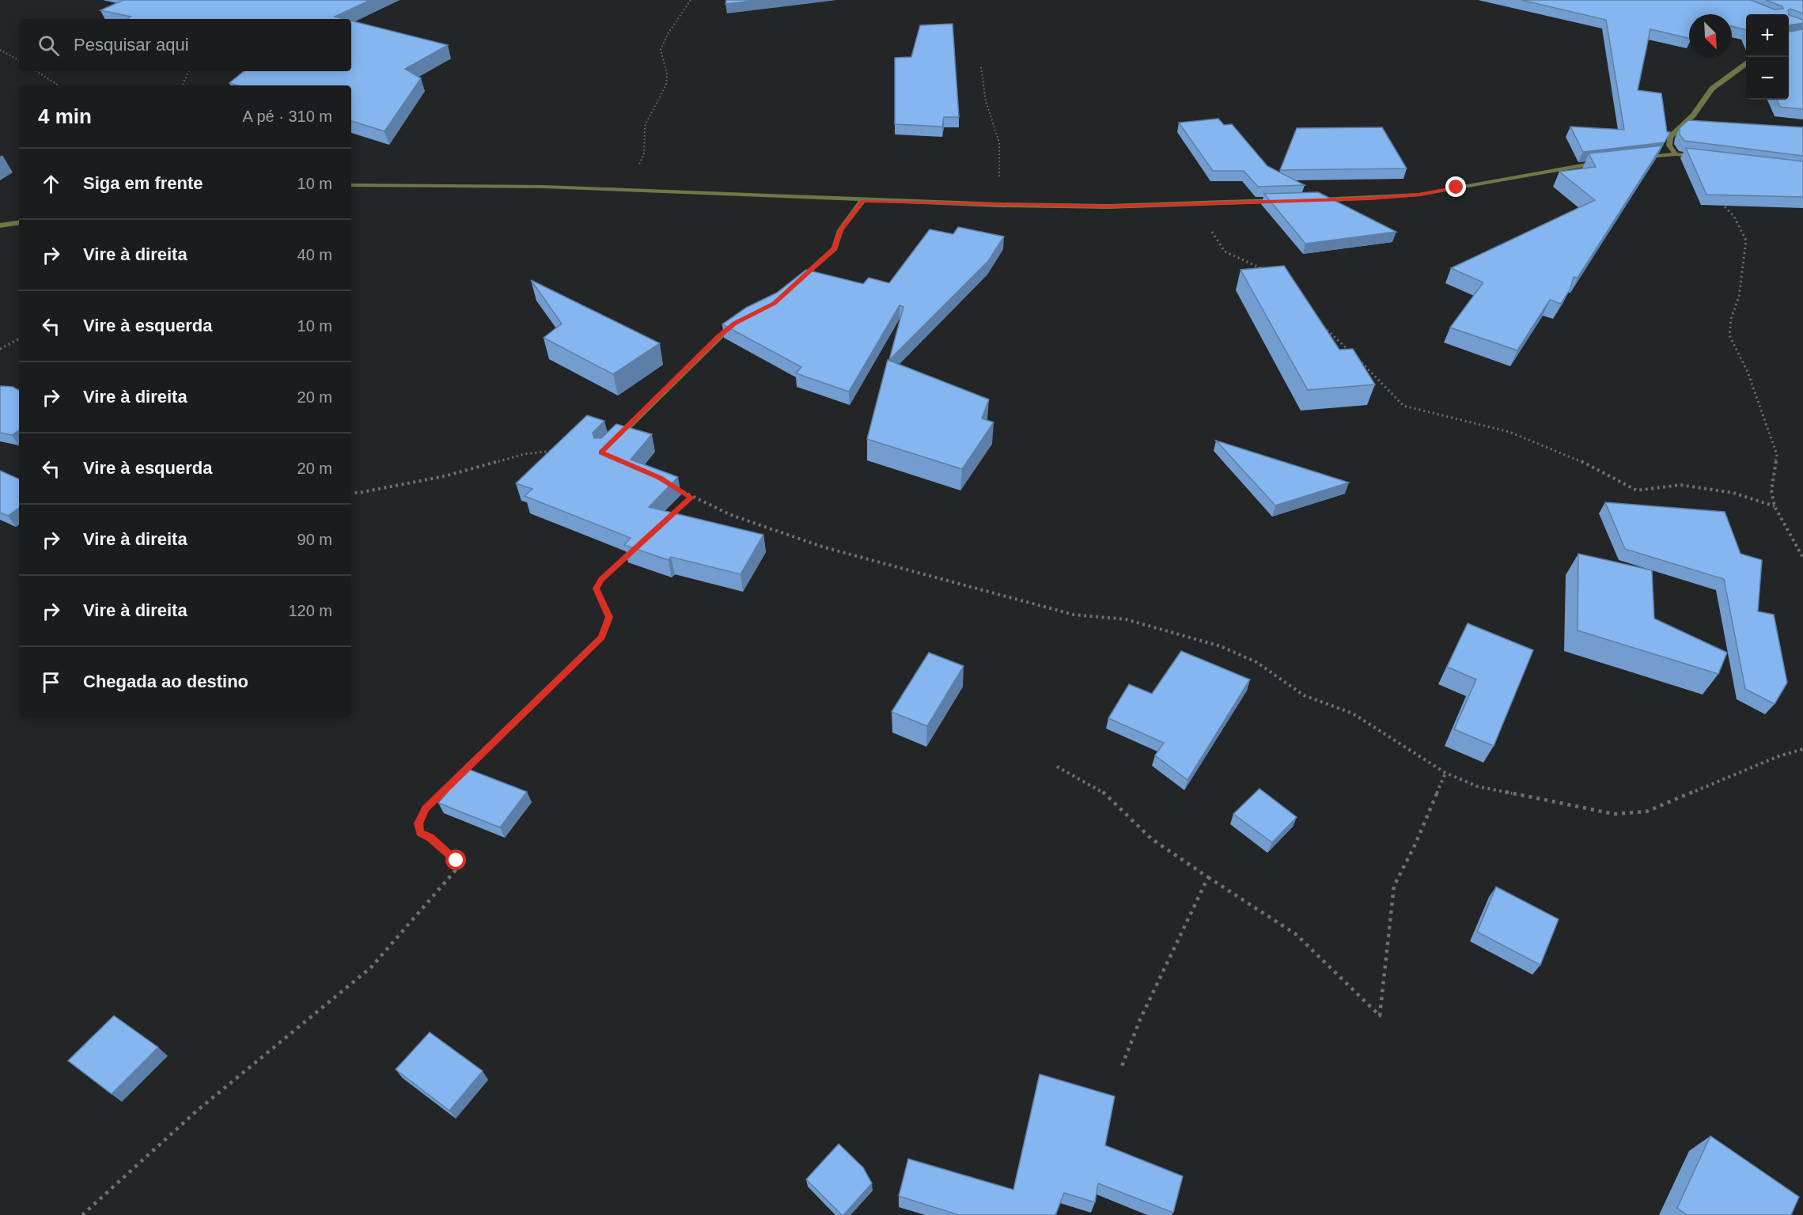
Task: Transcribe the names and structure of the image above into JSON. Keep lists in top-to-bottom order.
{
  "north": "bottom right",
  "page": {
    "map_buttons": ["+", "−"],
    "search": "Pesquisar aqui",
    "heading": ["4 min", "A pé · 310 m"],
    "list": [
      ["Siga em frente", "10 m"],
      ["Vire à direita", "40 m"],
      ["Vire à esquerda", "10 m"],
      ["Vire à direita", "20 m"],
      ["Vire à esquerda", "20 m"],
      ["Vire à direita", "90 m"],
      ["Vire à direita", "120 m"],
      "Chegada ao destino"
    ]
  }
}
